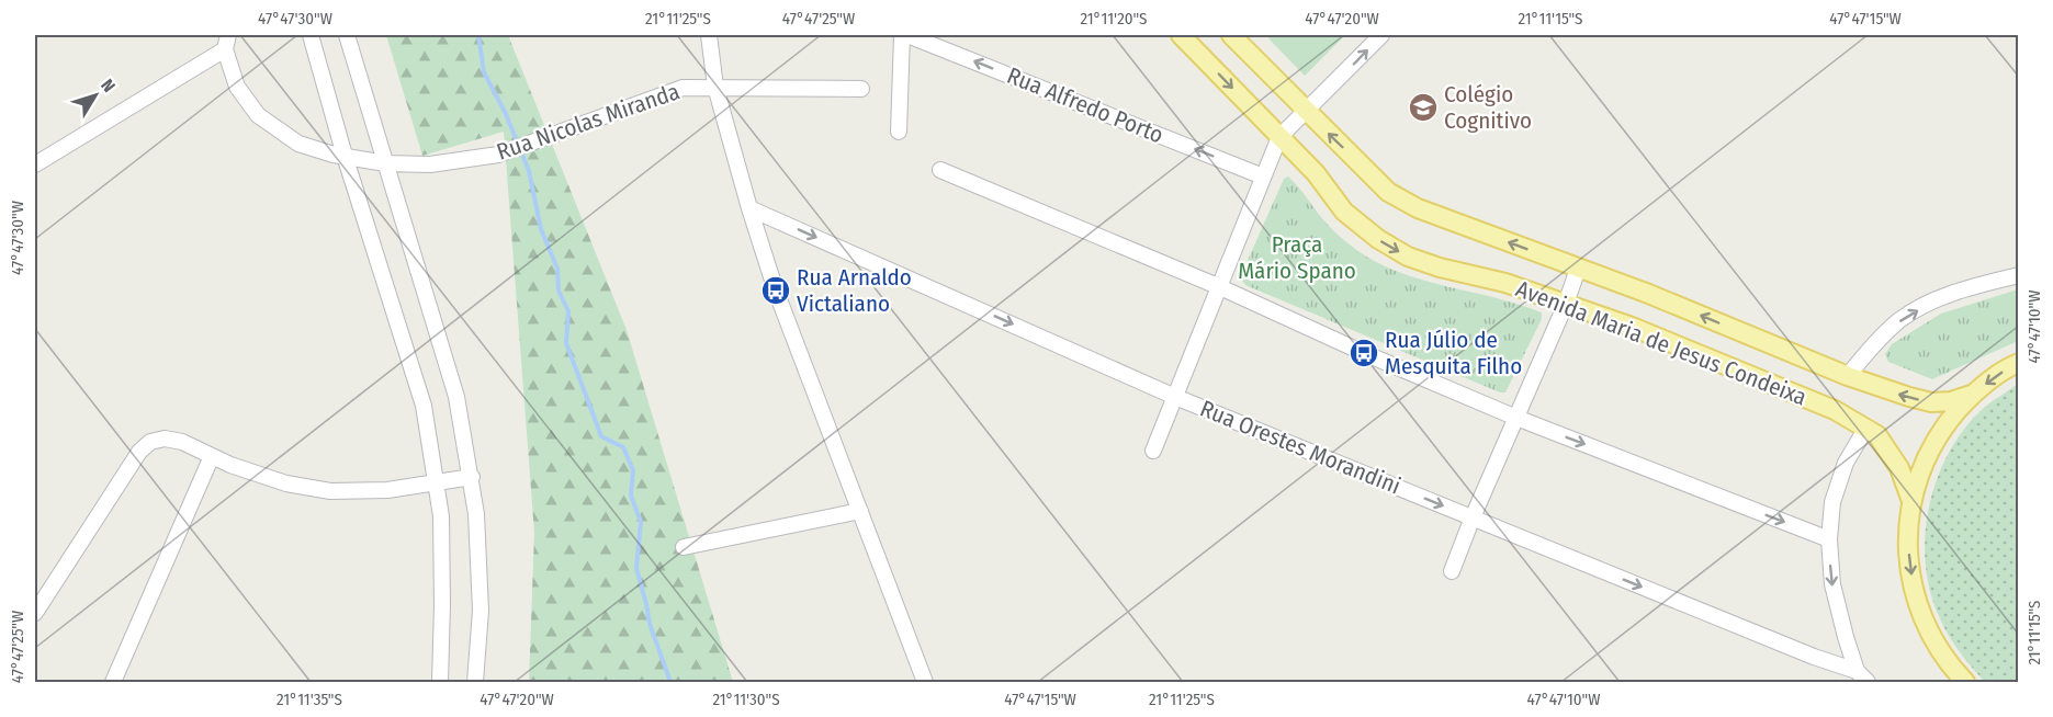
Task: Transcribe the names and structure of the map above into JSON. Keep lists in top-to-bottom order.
{
  "streets": {
    "main road": ["Avenida Maria de Jesus Condeixa"],
    "street": ["Rua Alfredo Porto", "Rua Nicolas Miranda", "Rua Orestes Morandini"]
  },
  "parks": ["Praça Mário Spano"],
  "places": {
    "school or university": ["Colégio Cognitivo"],
    "bus stop": ["Rua Arnaldo Victaliano", "Rua Júlio de Mesquita Filho"]
  },
  "north": "top right",
  "coordinates": [
    "47°47'30\"W",
    "21°11'25\"S",
    "47°47'25\"W",
    "21°11'20\"S",
    "47°47'20\"W",
    "21°11'15\"S",
    "47°47'15\"W",
    "47°47'10\"W",
    "21°11'35\"S",
    "21°11'30\"S"
  ]
}
